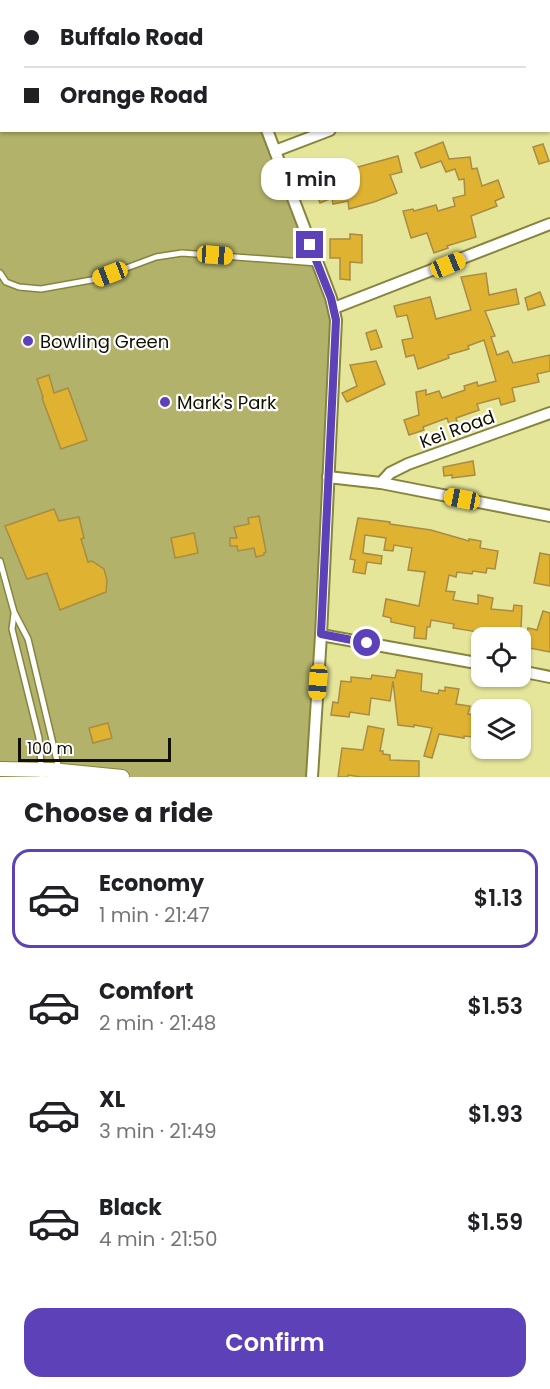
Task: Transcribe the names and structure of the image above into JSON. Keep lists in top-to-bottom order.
{
  "streets": {
    "street": ["Kei Road"]
  },
  "places": ["Bowling Green", "Mark's Park"],
  "scale_bar": "100 m",
  "page": {
    "banner": ["Buffalo Road", "Orange Road"],
    "bubble": "1 min",
    "scale": "100 m",
    "heading": "Choose a ride",
    "list": [
      {
        "name": "Economy",
        "note": "1 min · 21:47",
        "value": "$1.13"
      },
      {
        "name": "Comfort",
        "note": "2 min · 21:48",
        "value": "$1.53"
      },
      {
        "name": "XL",
        "note": "3 min · 21:49",
        "value": "$1.93"
      },
      {
        "name": "Black",
        "note": "4 min · 21:50",
        "value": "$1.59"
      }
    ],
    "buttons": "Confirm"
  }
}
